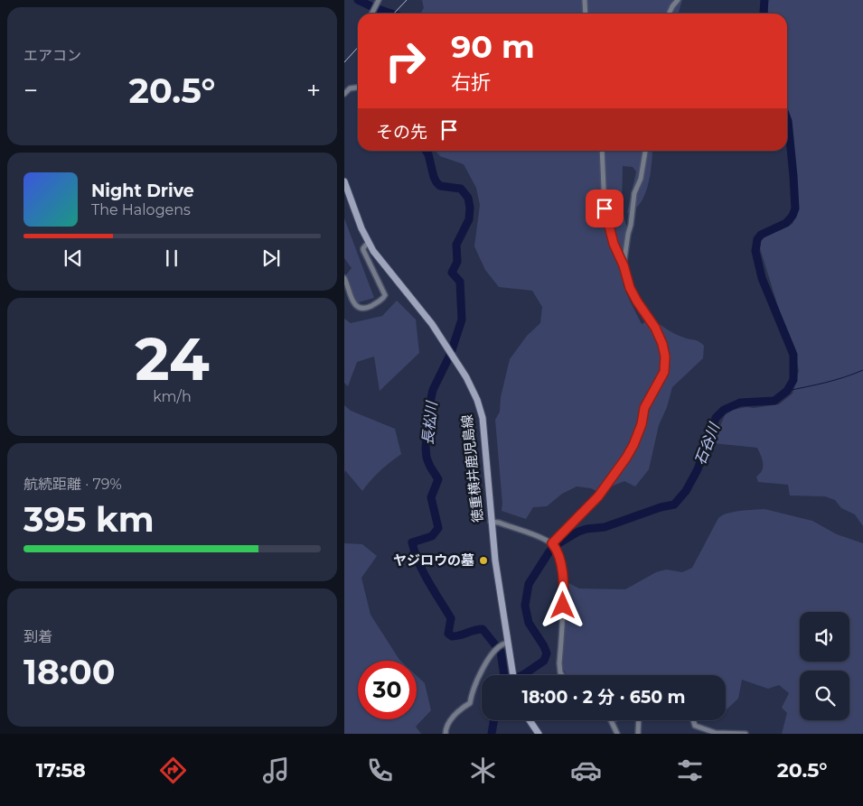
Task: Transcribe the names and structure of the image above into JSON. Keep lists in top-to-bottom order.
{
  "streets": {
    "main road": ["徳重横井鹿児島線"]
  },
  "water": ["長松川", "石谷川"],
  "places": ["ヤジロウの墓"],
  "page": {
    "tile": [
      "エアコン",
      ["24", "km/h"],
      ["航続距離 · 79%", "395 km"],
      ["到着", "18:00"]
    ],
    "turn": ["90 m", "右折"],
    "heat": ["−", "20.5°", "+"],
    "then": "その先",
    "song": ["Night Drive", "The Halogens"],
    "limit": "30",
    "trip": "18:00 · 2 分 · 650 m",
    "tabs": ["17:58", "20.5°"]
  }
}
